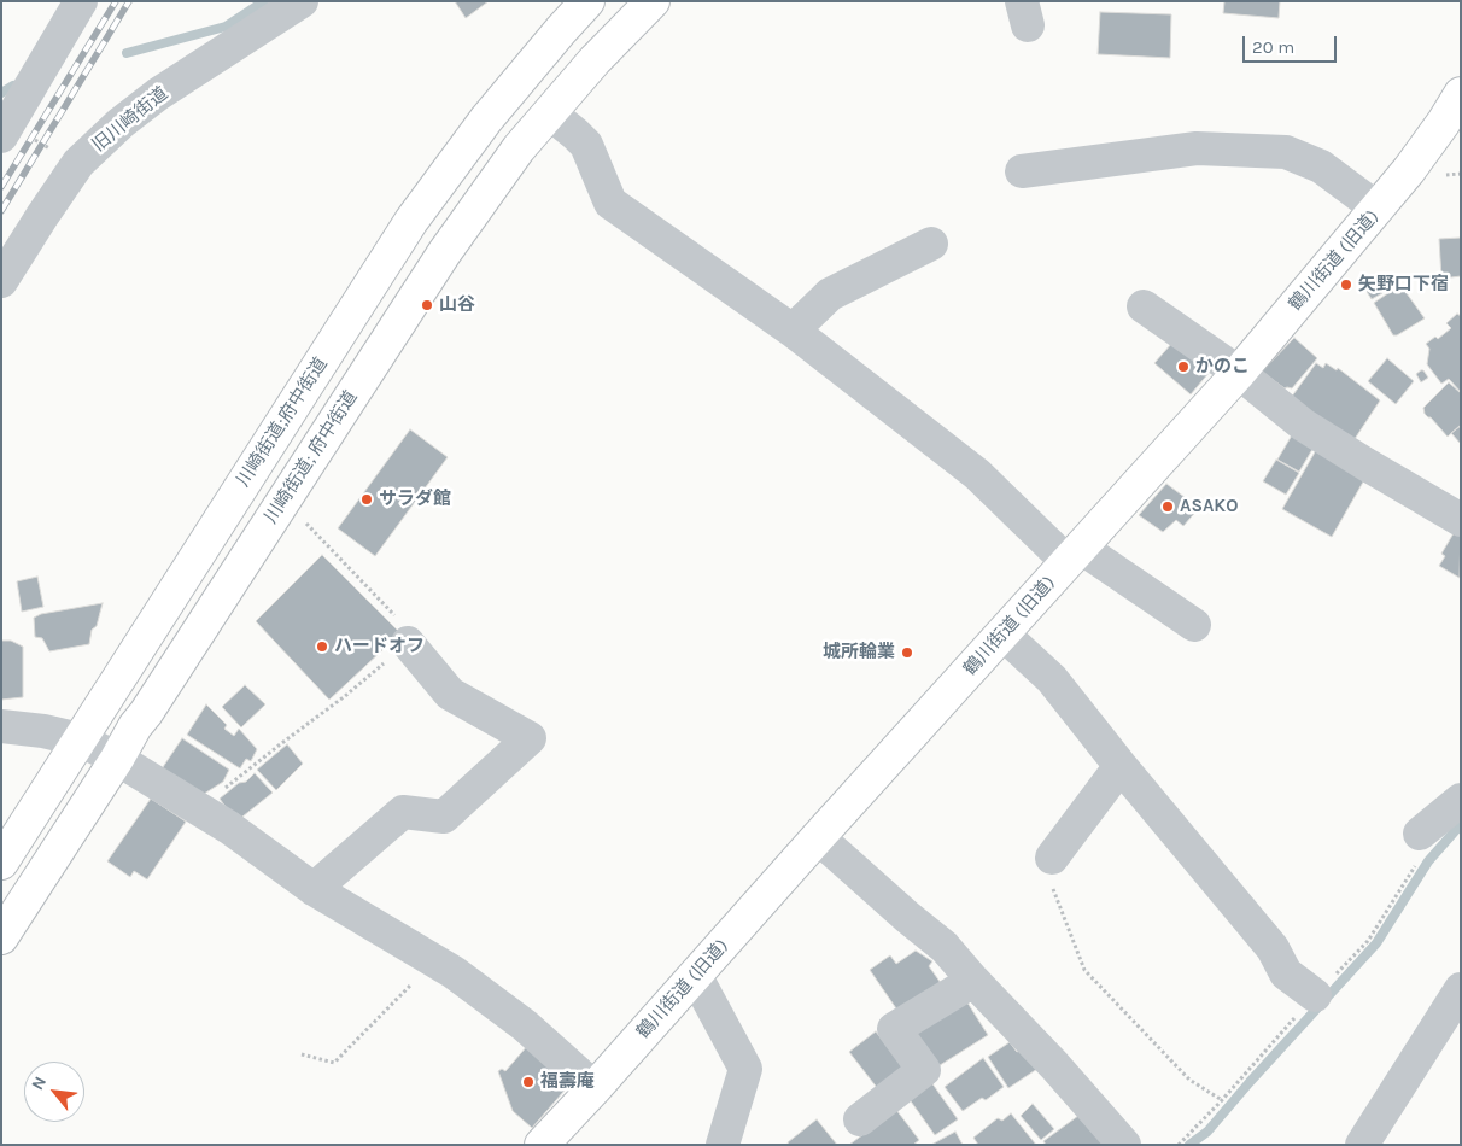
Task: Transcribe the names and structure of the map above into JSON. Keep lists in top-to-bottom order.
{
  "streets": {
    "main road": ["鶴川街道 (旧道)", "川崎街道;府中街道", "川崎街道; 府中街道"],
    "street": ["旧川崎街道"]
  },
  "places": [
    "矢野口下宿",
    "山谷",
    "かのこ",
    "サラダ館",
    "ASAKO",
    "ハードオフ",
    "城所輪業",
    "福壽庵"
  ],
  "scale_bar": "20 m",
  "north": "top left"
}
